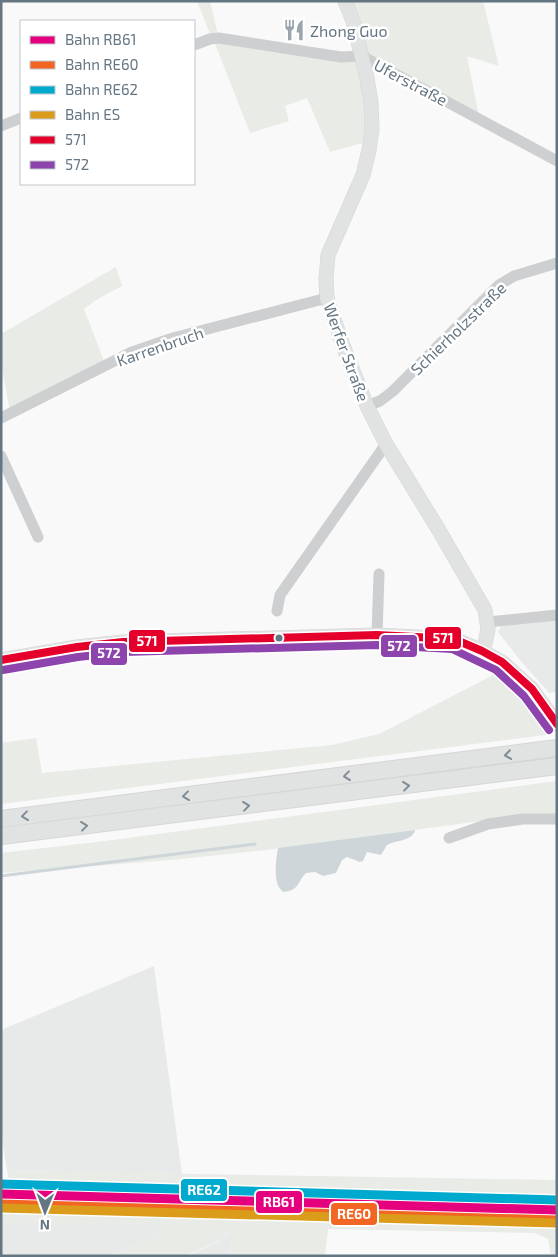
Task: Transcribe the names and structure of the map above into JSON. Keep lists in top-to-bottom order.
{
  "streets": {
    "main road": ["Werfer Straße"],
    "street": ["Uferstraße", "Schierholzstraße", "Karrenbruch"]
  },
  "crossings": [
    ["Uferstraße", "Werfer Straße"],
    ["Schierholzstraße", "Werfer Straße"],
    ["Karrenbruch", "Werfer Straße"]
  ],
  "places": {
    "restaurant": ["Zhong Guo"]
  },
  "lines": [
    "transit line 571",
    "transit line 572",
    "rail line RE62",
    "rail line RB61",
    "rail line RE60",
    "rail line ES"
  ],
  "legend": [
    "Bahn RB61",
    "Bahn RE60",
    "Bahn RE62",
    "Bahn ES",
    "571",
    "572"
  ],
  "north": "bottom"
}
